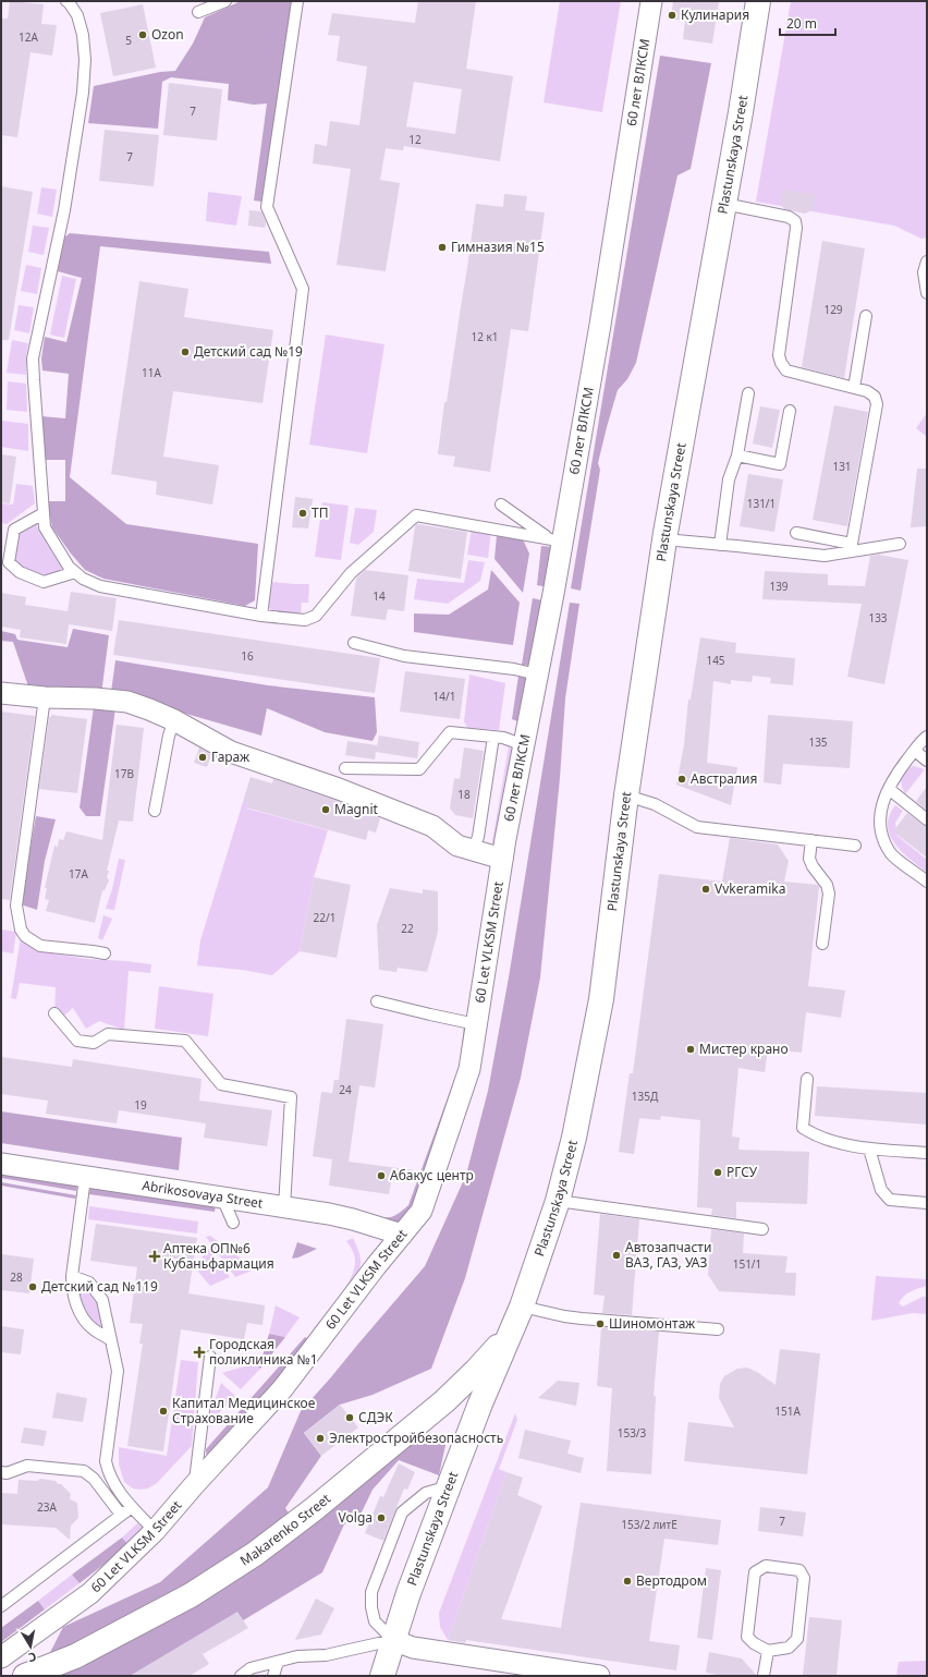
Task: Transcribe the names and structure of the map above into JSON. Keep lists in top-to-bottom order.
{
  "streets": {
    "main road": ["Plastunskaya Street", "Makarenko Street"],
    "street": ["60 лет ВЛКСМ", "60 Let VLKSM Street", "Abrikosovaya Street"]
  },
  "crossings": [
    ["60 лет ВЛКСМ", "60 Let VLKSM Street"],
    ["Plastunskaya Street", "Makarenko Street"],
    ["60 Let VLKSM Street", "Abrikosovaya Street"]
  ],
  "places": {
    "other": [
      "Кулинария",
      "Ozon",
      "Гимназия №15",
      "Детский сад №19",
      "ТП",
      "Гараж",
      "Австралия",
      "Magnit",
      "Vvkeramika",
      "Мистер крано",
      "РГСУ",
      "Абакус центр",
      "Автозапчасти ВАЗ, ГАЗ, УАЗ",
      "Детский сад №119",
      "Шиномонтаж",
      "Капитал Медицинское Страхование",
      "СДЭК",
      "Электростройбезопасность",
      "Volga",
      "Вертодром"
    ],
    "health": ["Аптека ОП№6 Кубаньфармация", "Городская поликлиника №1"]
  },
  "house_numbers": [
    "12А",
    "5",
    "7",
    "12",
    "7",
    "129",
    "12 к1",
    "11А",
    "131",
    "131/1",
    "139",
    "14",
    "133",
    "16",
    "145",
    "14/1",
    "135",
    "17В",
    "18",
    "17А",
    "22/1",
    "22",
    "24",
    "135Д",
    "19",
    "151/1",
    "28",
    "151А",
    "153/3",
    "23А",
    "7",
    "153/2 литЕ"
  ],
  "scale_bar": "20 m",
  "north": "bottom"
}
